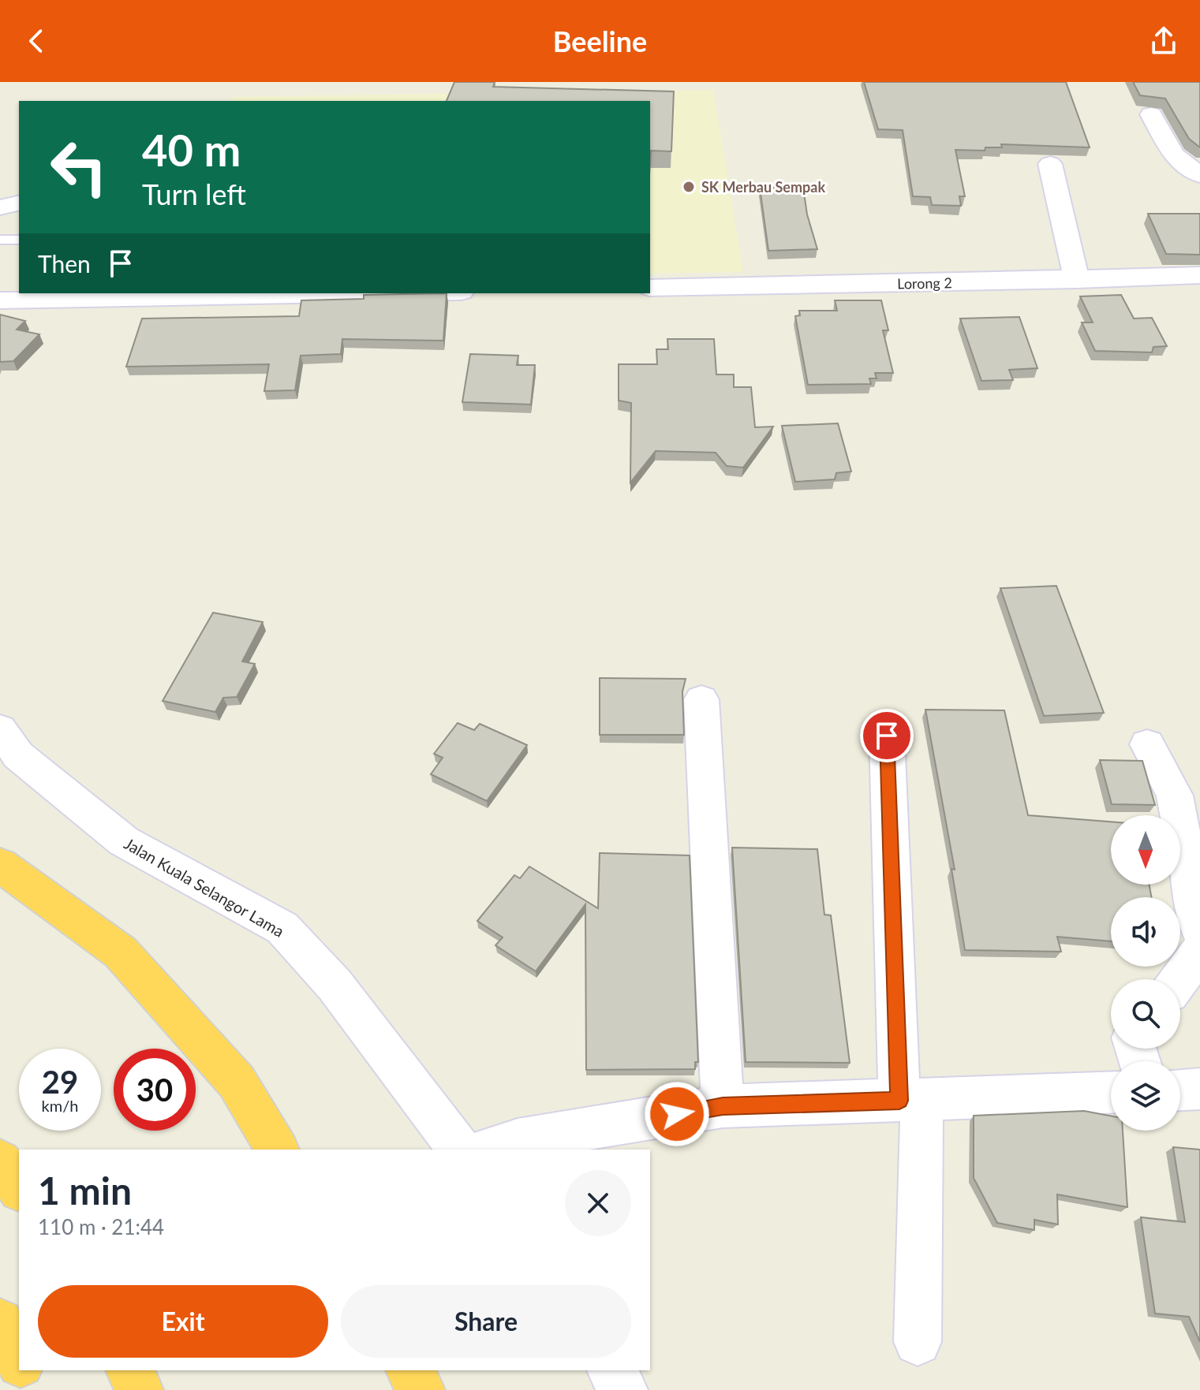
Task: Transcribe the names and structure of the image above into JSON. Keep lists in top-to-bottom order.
{
  "streets": {
    "street": ["Lorong 2", "Jalan Kuala Selangor Lama"]
  },
  "places": ["SK Merbau Sempak"],
  "north": "bottom",
  "page": {
    "header": "Beeline",
    "turn": ["40 m", "Turn left"],
    "then": "Then",
    "speed": "29 km/h",
    "limit": "30",
    "heading": ["1 min", "110 m · 21:44"],
    "buttons": ["Exit", "Share"]
  }
}
